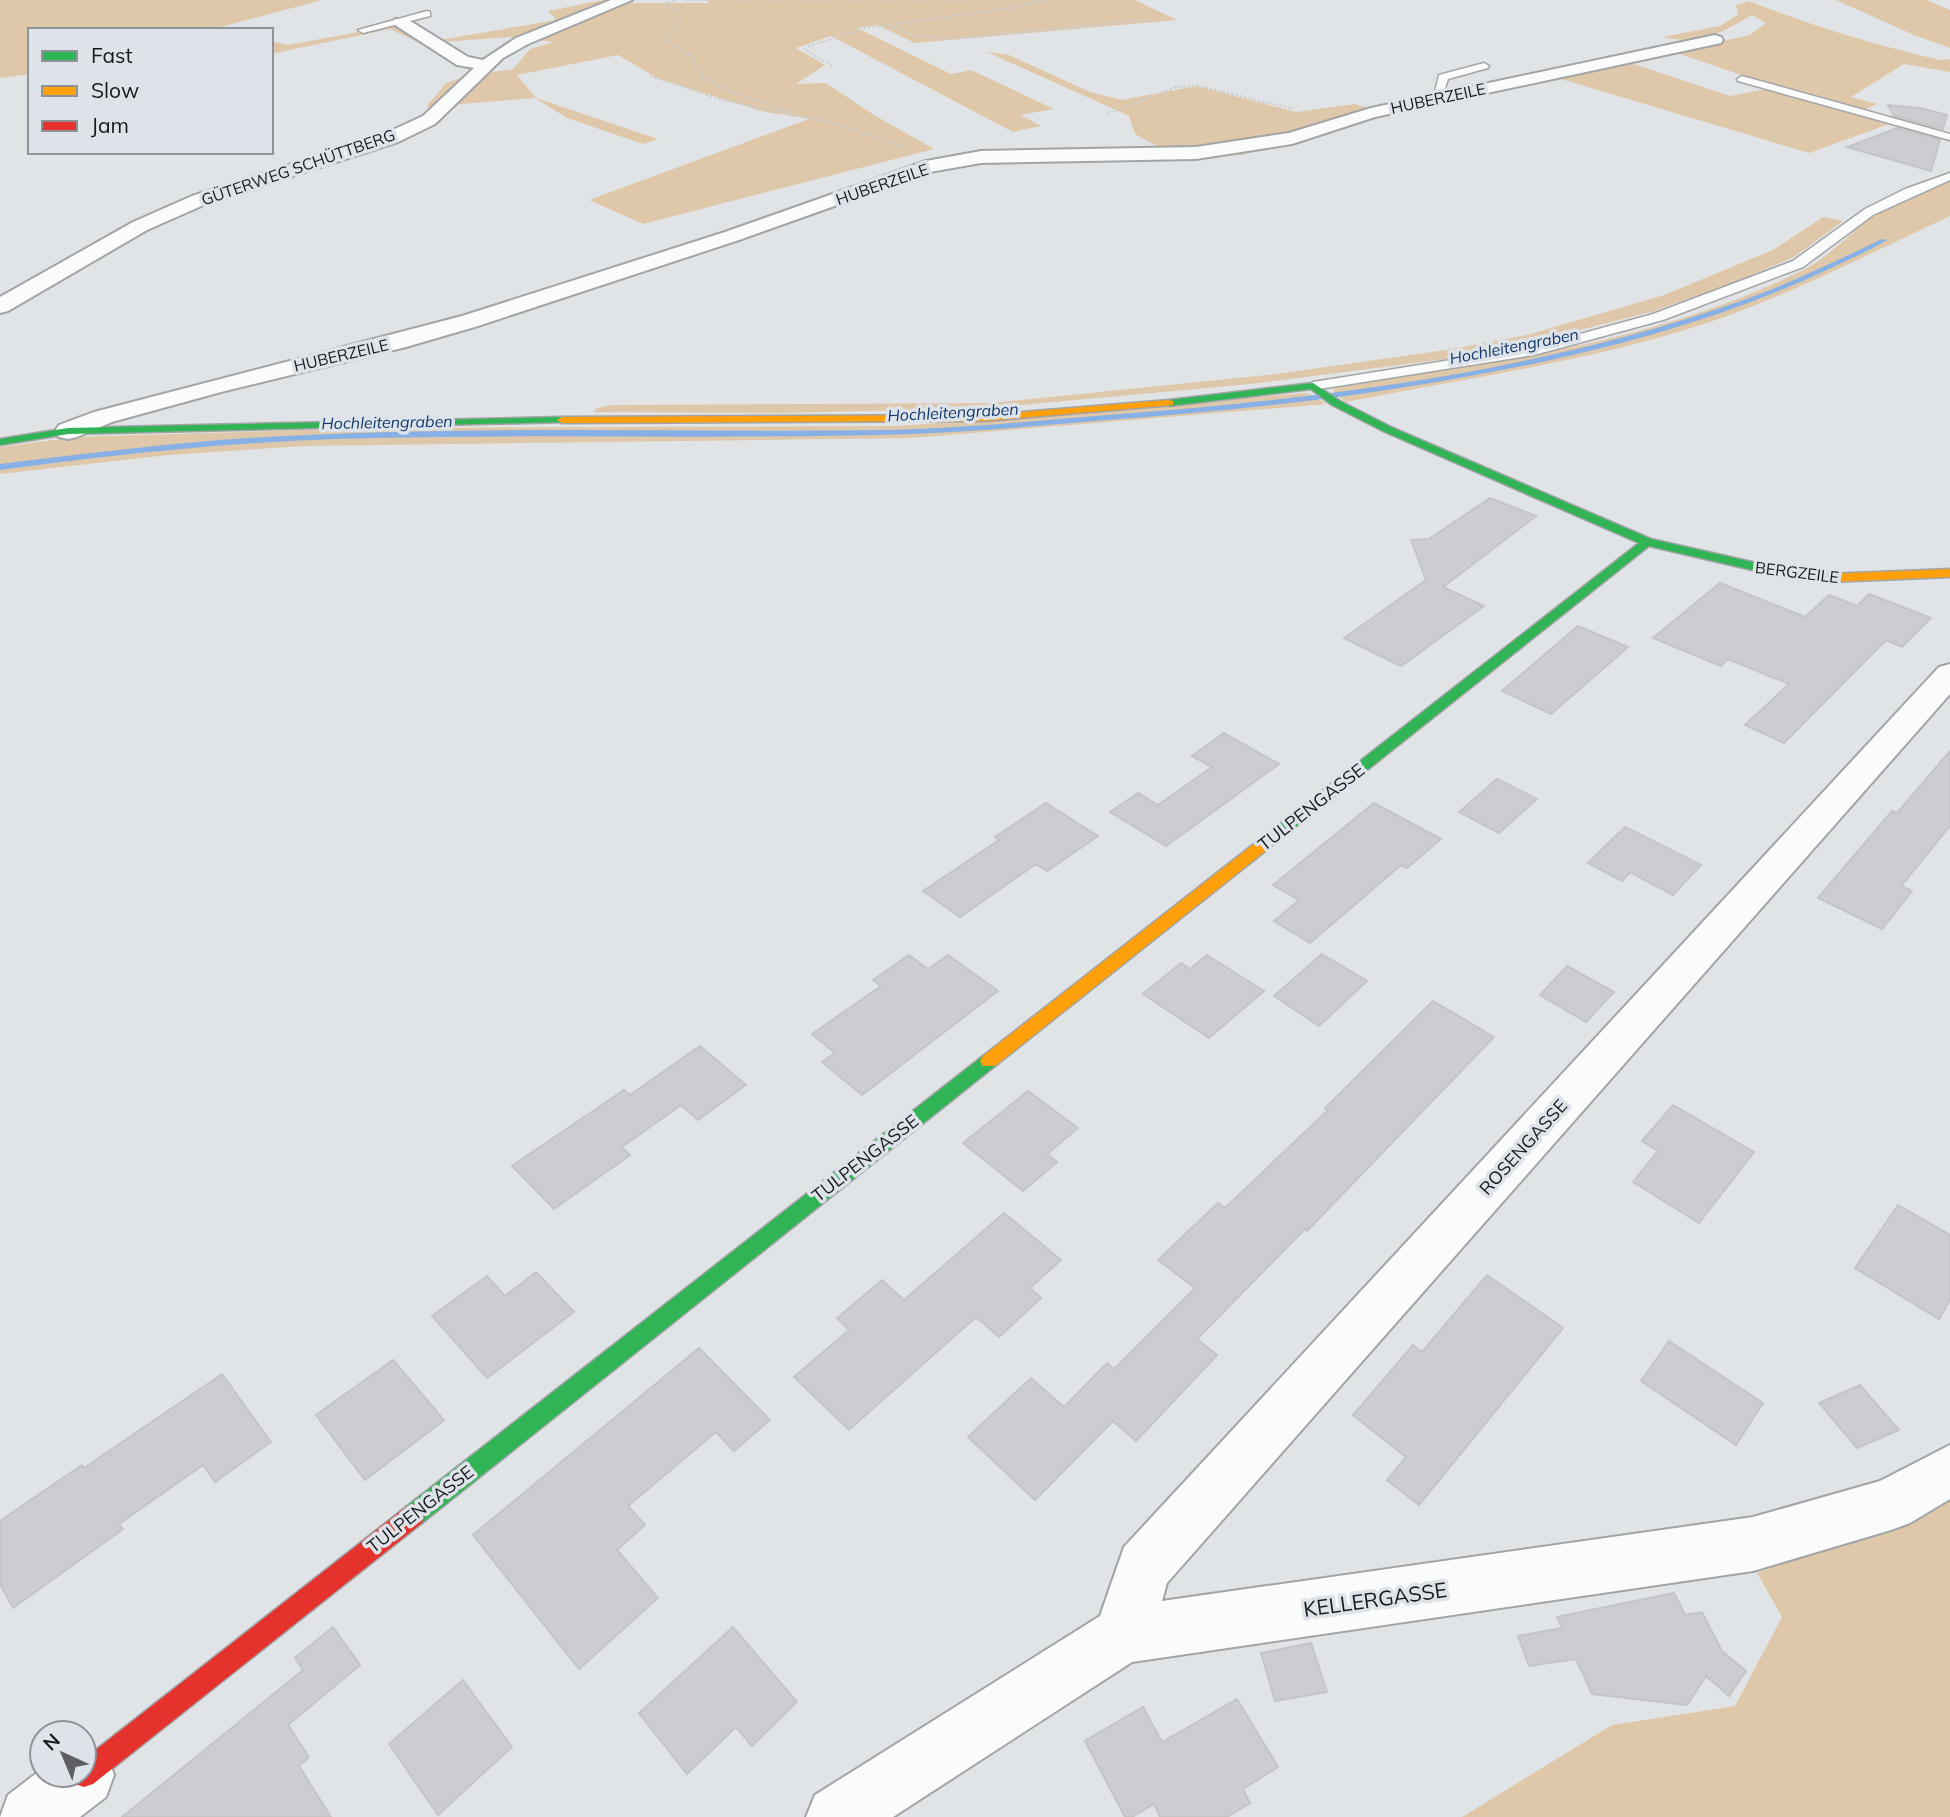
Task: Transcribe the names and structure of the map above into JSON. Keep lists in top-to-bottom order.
{
  "streets": {
    "street": [
      "HUBERZEILE",
      "GÜTERWEG SCHÜTTBERG",
      "BERGZEILE",
      "TULPENGASSE",
      "ROSENGASSE",
      "KELLERGASSE"
    ]
  },
  "crossings": [
    ["BERGZEILE", "TULPENGASSE"],
    ["ROSENGASSE", "KELLERGASSE"]
  ],
  "water": ["Hochleitengraben"],
  "legend": ["Fast", "Slow", "Jam"],
  "north": "top left"
}
